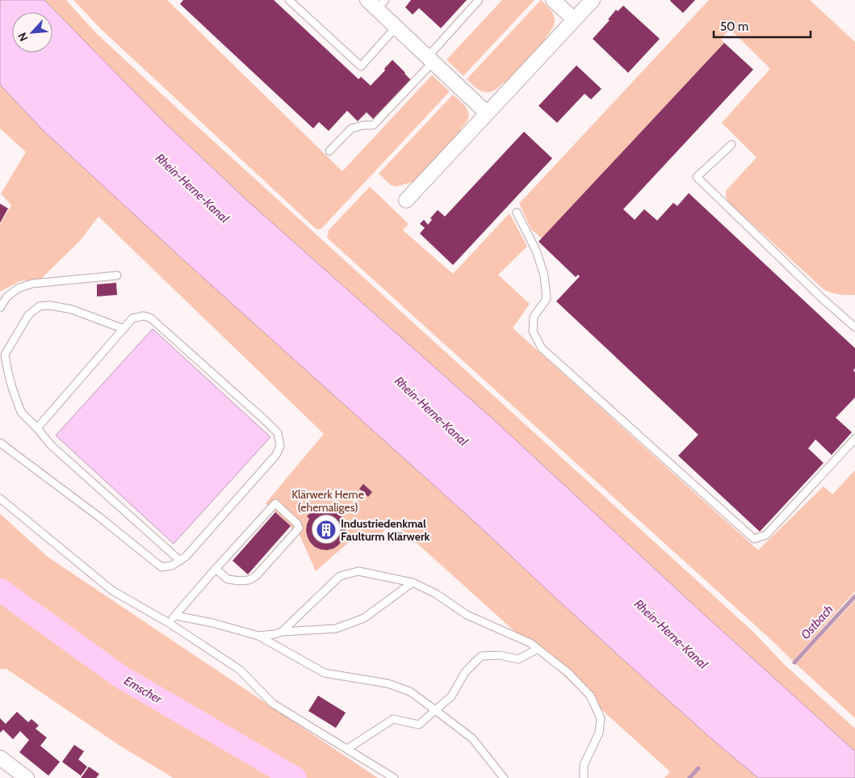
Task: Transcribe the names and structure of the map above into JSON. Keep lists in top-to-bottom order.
{
  "water": ["Rhein-Herne-Kanal", "Ostbach", "Emscher"],
  "parks": ["Klärwerk Herne (ehemaliges)"],
  "places": {
    "building": ["Industriedenkmal Faulturm Klärwerk"]
  },
  "scale_bar": "50 m",
  "north": "bottom left"
}
